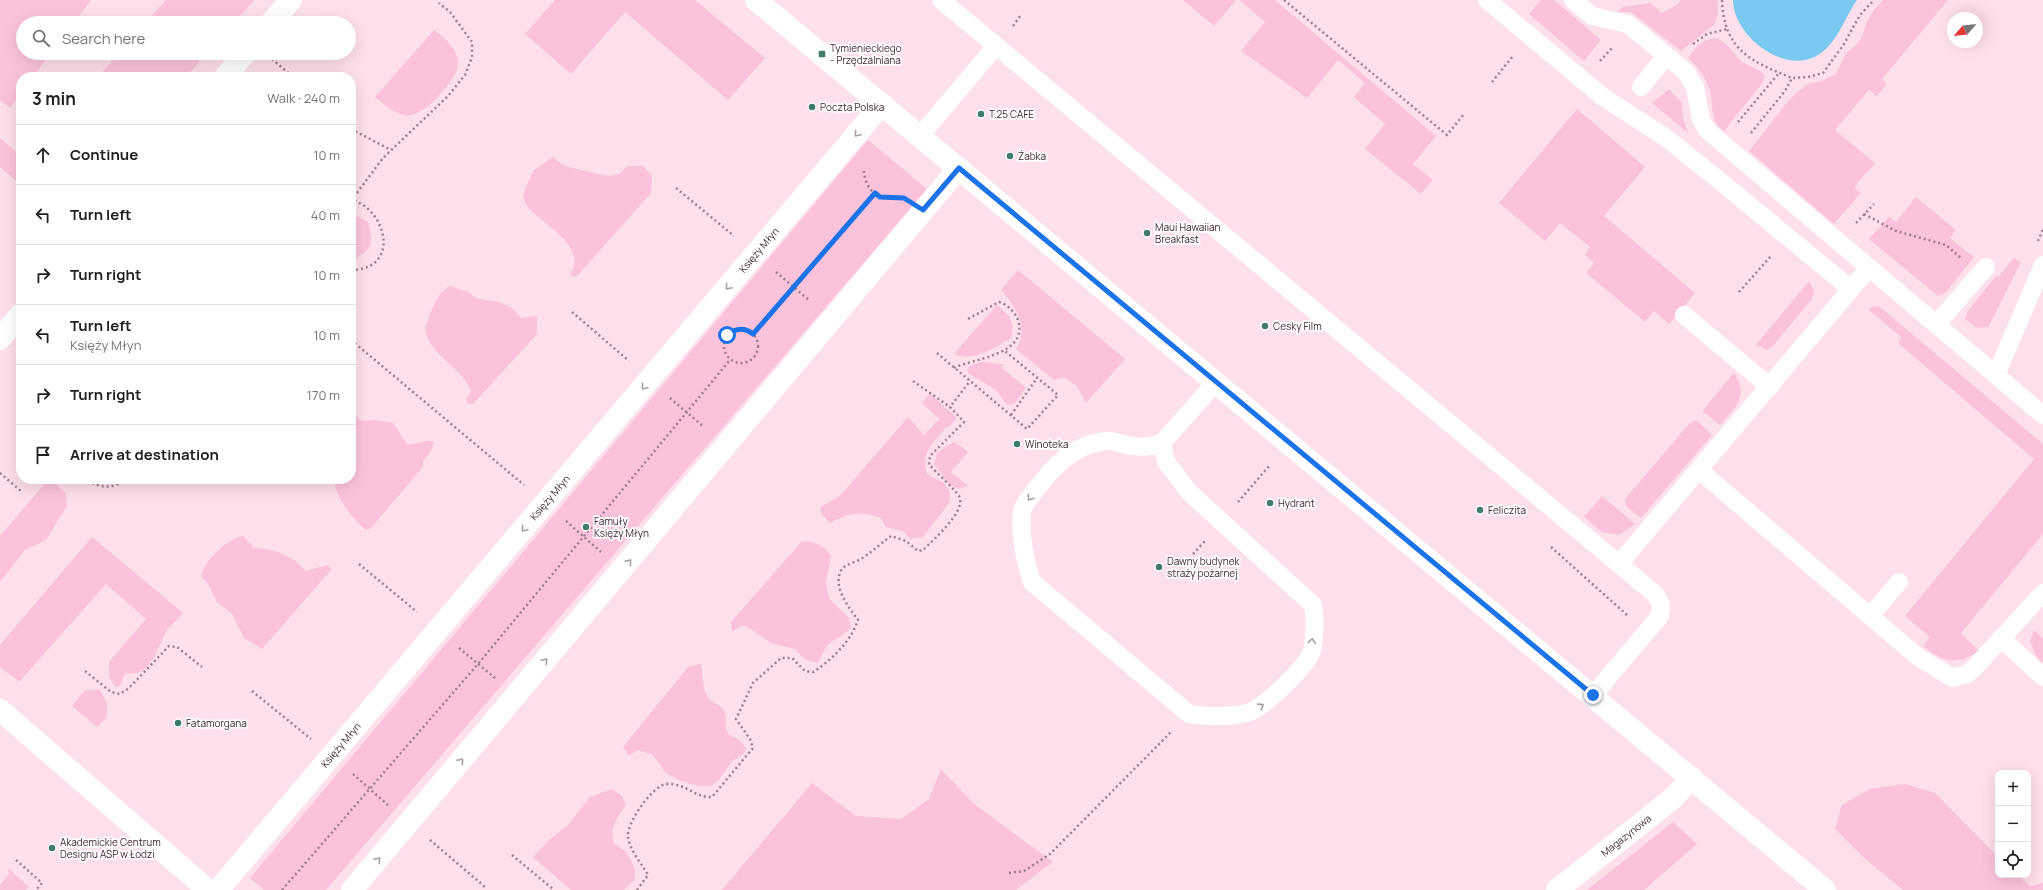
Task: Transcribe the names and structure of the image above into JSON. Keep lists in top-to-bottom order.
{
  "streets": {
    "street": ["Księży Młyn", "Magazynowa"]
  },
  "places": {
    "transit": ["Tymienieckiego - Przędzalniana"],
    "other": [
      "Poczta Polska",
      "T.25 CAFE",
      "Żabka",
      "Maui Hawaiian Breakfast",
      "Cesky Film",
      "Winoteka",
      "Hydrant",
      "Feliczita",
      "Famuły Księży Młyn",
      "Dawny budynek straży pożarnej",
      "Fatamorgana",
      "Akademickie Centrum Designu ASP w Łodzi"
    ]
  },
  "north": "bottom left",
  "page": {
    "search": "Search here",
    "heading": ["3 min", "Walk · 240 m"],
    "list": [
      ["Continue", "10 m"],
      ["Turn left", "40 m"],
      ["Turn right", "10 m"],
      ["Turn left", "Księży Młyn", "10 m"],
      ["Turn right", "170 m"],
      "Arrive at destination"
    ],
    "map_buttons": ["+", "−"]
  }
}
